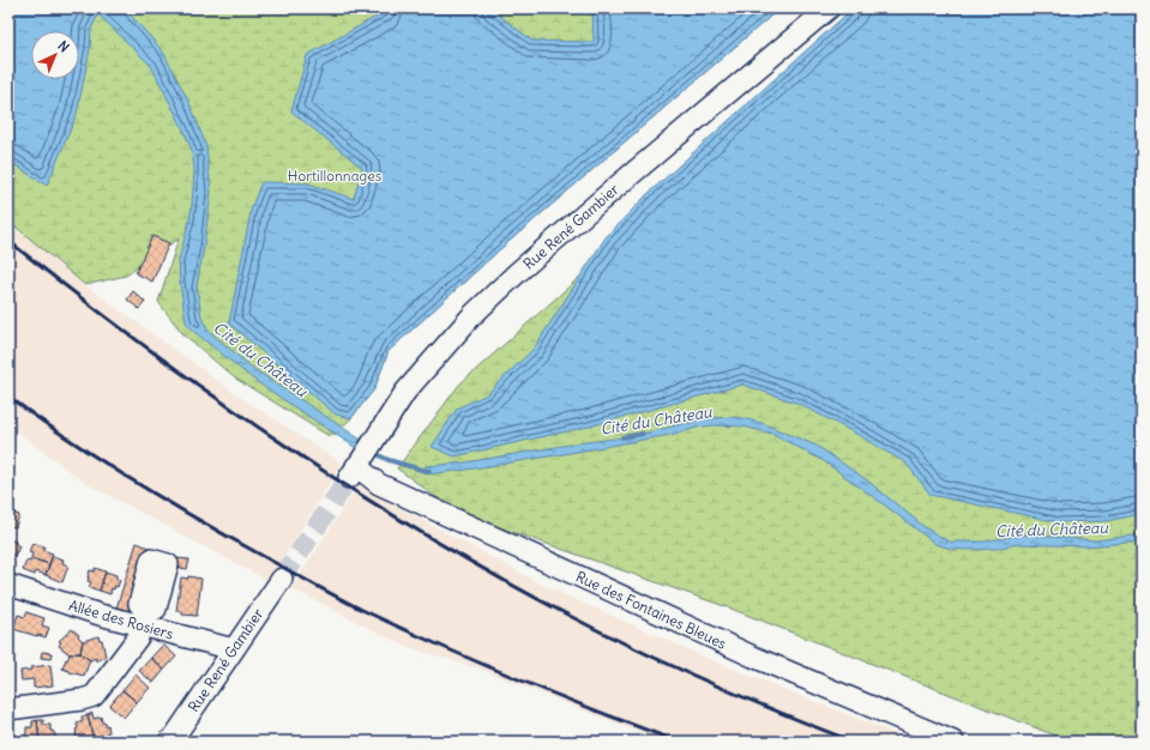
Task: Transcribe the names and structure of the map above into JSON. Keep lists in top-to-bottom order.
{
  "streets": {
    "street": ["Rue René Gambier", "Rue des Fontaines Bleues", "Allée des Rosiers"]
  },
  "crossings": [
    ["Rue René Gambier", "Rue des Fontaines Bleues"],
    ["Rue René Gambier", "Allée des Rosiers"]
  ],
  "water": ["Cité du Château"],
  "parks": ["Hortillonnages"],
  "north": "top right"
}
